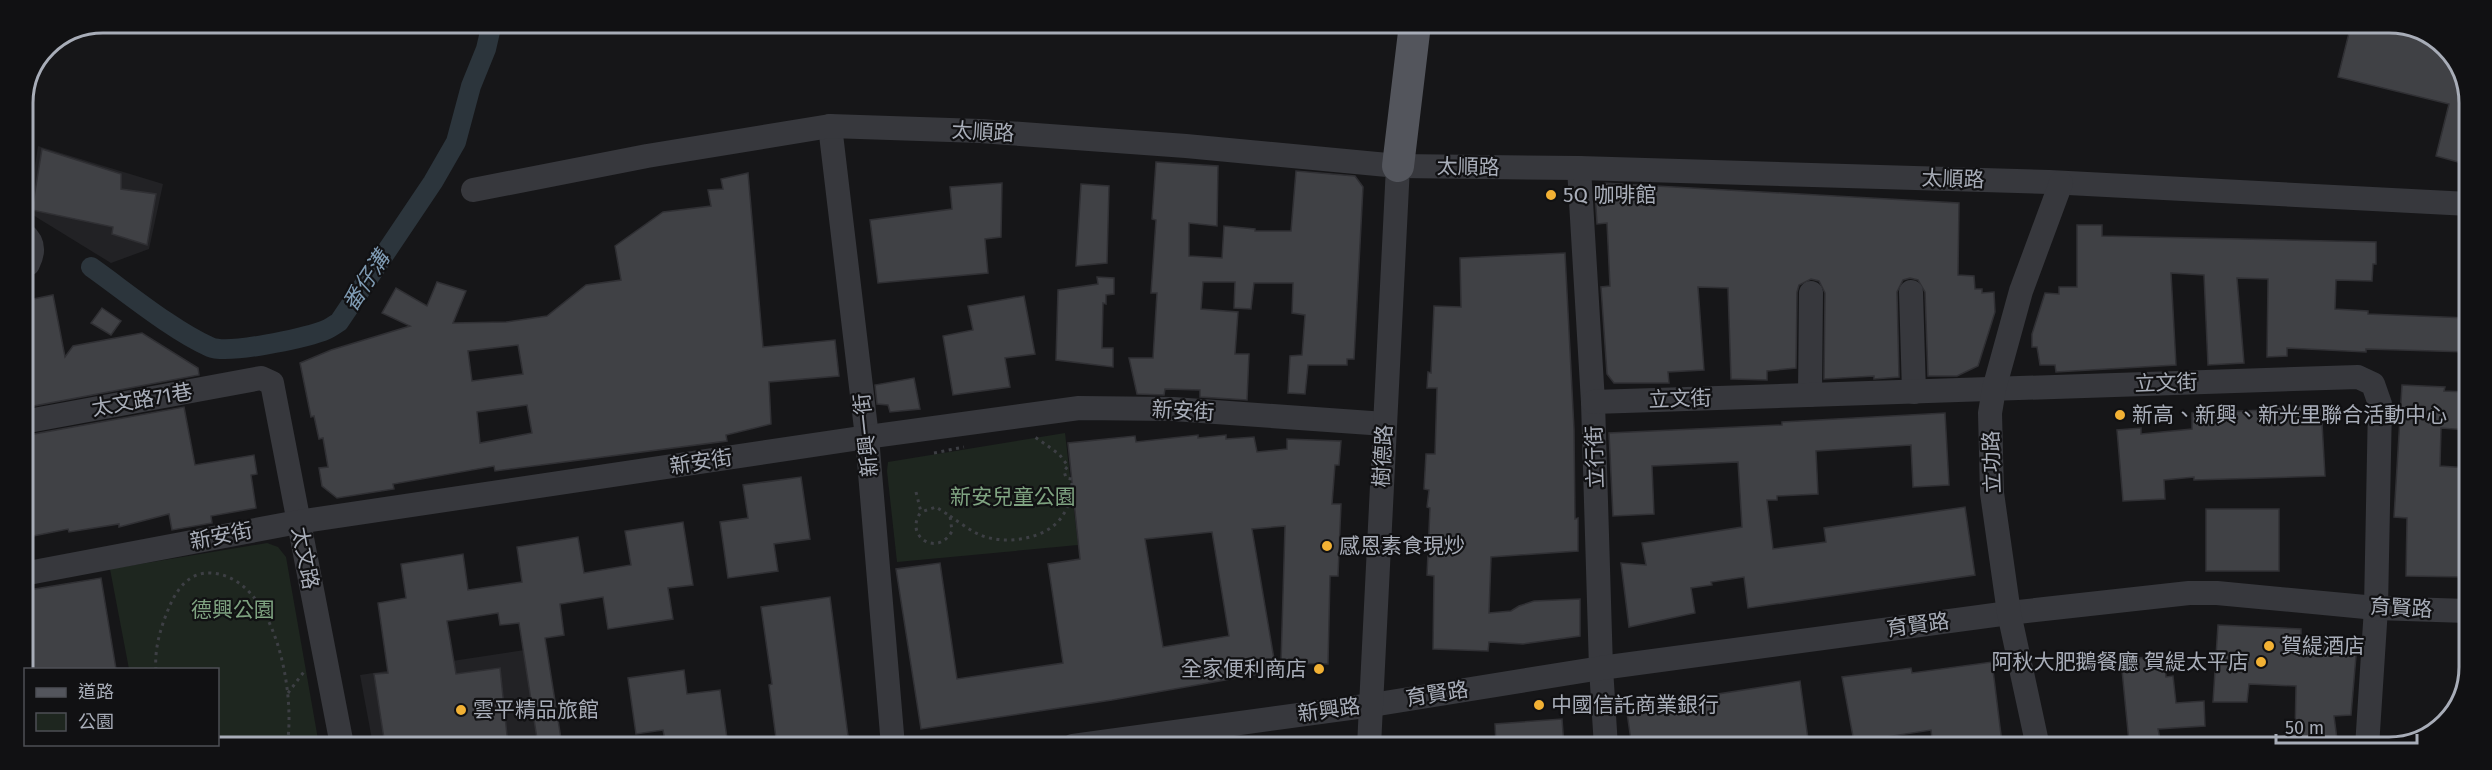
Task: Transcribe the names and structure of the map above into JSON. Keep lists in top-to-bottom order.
{
  "streets": {
    "street": [
      "太順路",
      "立文街",
      "太文路71巷",
      "新安街",
      "新興一街",
      "樹德路",
      "立行街",
      "立功路",
      "太文路",
      "育賢路",
      "新興路"
    ]
  },
  "crossings": [
    ["太順路", "新興一街"],
    ["太順路", "樹德路"],
    ["太順路", "立行街"],
    ["太順路", "立功路"],
    ["立文街", "立行街"],
    ["立文街", "立功路"],
    ["立文街", "育賢路"],
    ["太文路71巷", "太文路"],
    ["新安街", "新興一街"],
    ["新安街", "樹德路"],
    ["新安街", "太文路"],
    ["樹德路", "育賢路"],
    ["樹德路", "新興路"],
    ["立行街", "育賢路"],
    ["立功路", "育賢路"],
    ["育賢路", "新興路"]
  ],
  "water": ["番仔溝"],
  "parks": ["新安兒童公園", "德興公園"],
  "places": [
    "5Q 咖啡館",
    "新高、新興、新光里聯合活動中心",
    "感恩素食現炒",
    "賀緹酒店",
    "阿秋大肥鵝餐廳 賀緹太平店",
    "全家便利商店",
    "中國信託商業銀行",
    "雲平精品旅館"
  ],
  "legend": ["道路", "公園"],
  "scale_bar": "50 m"
}
